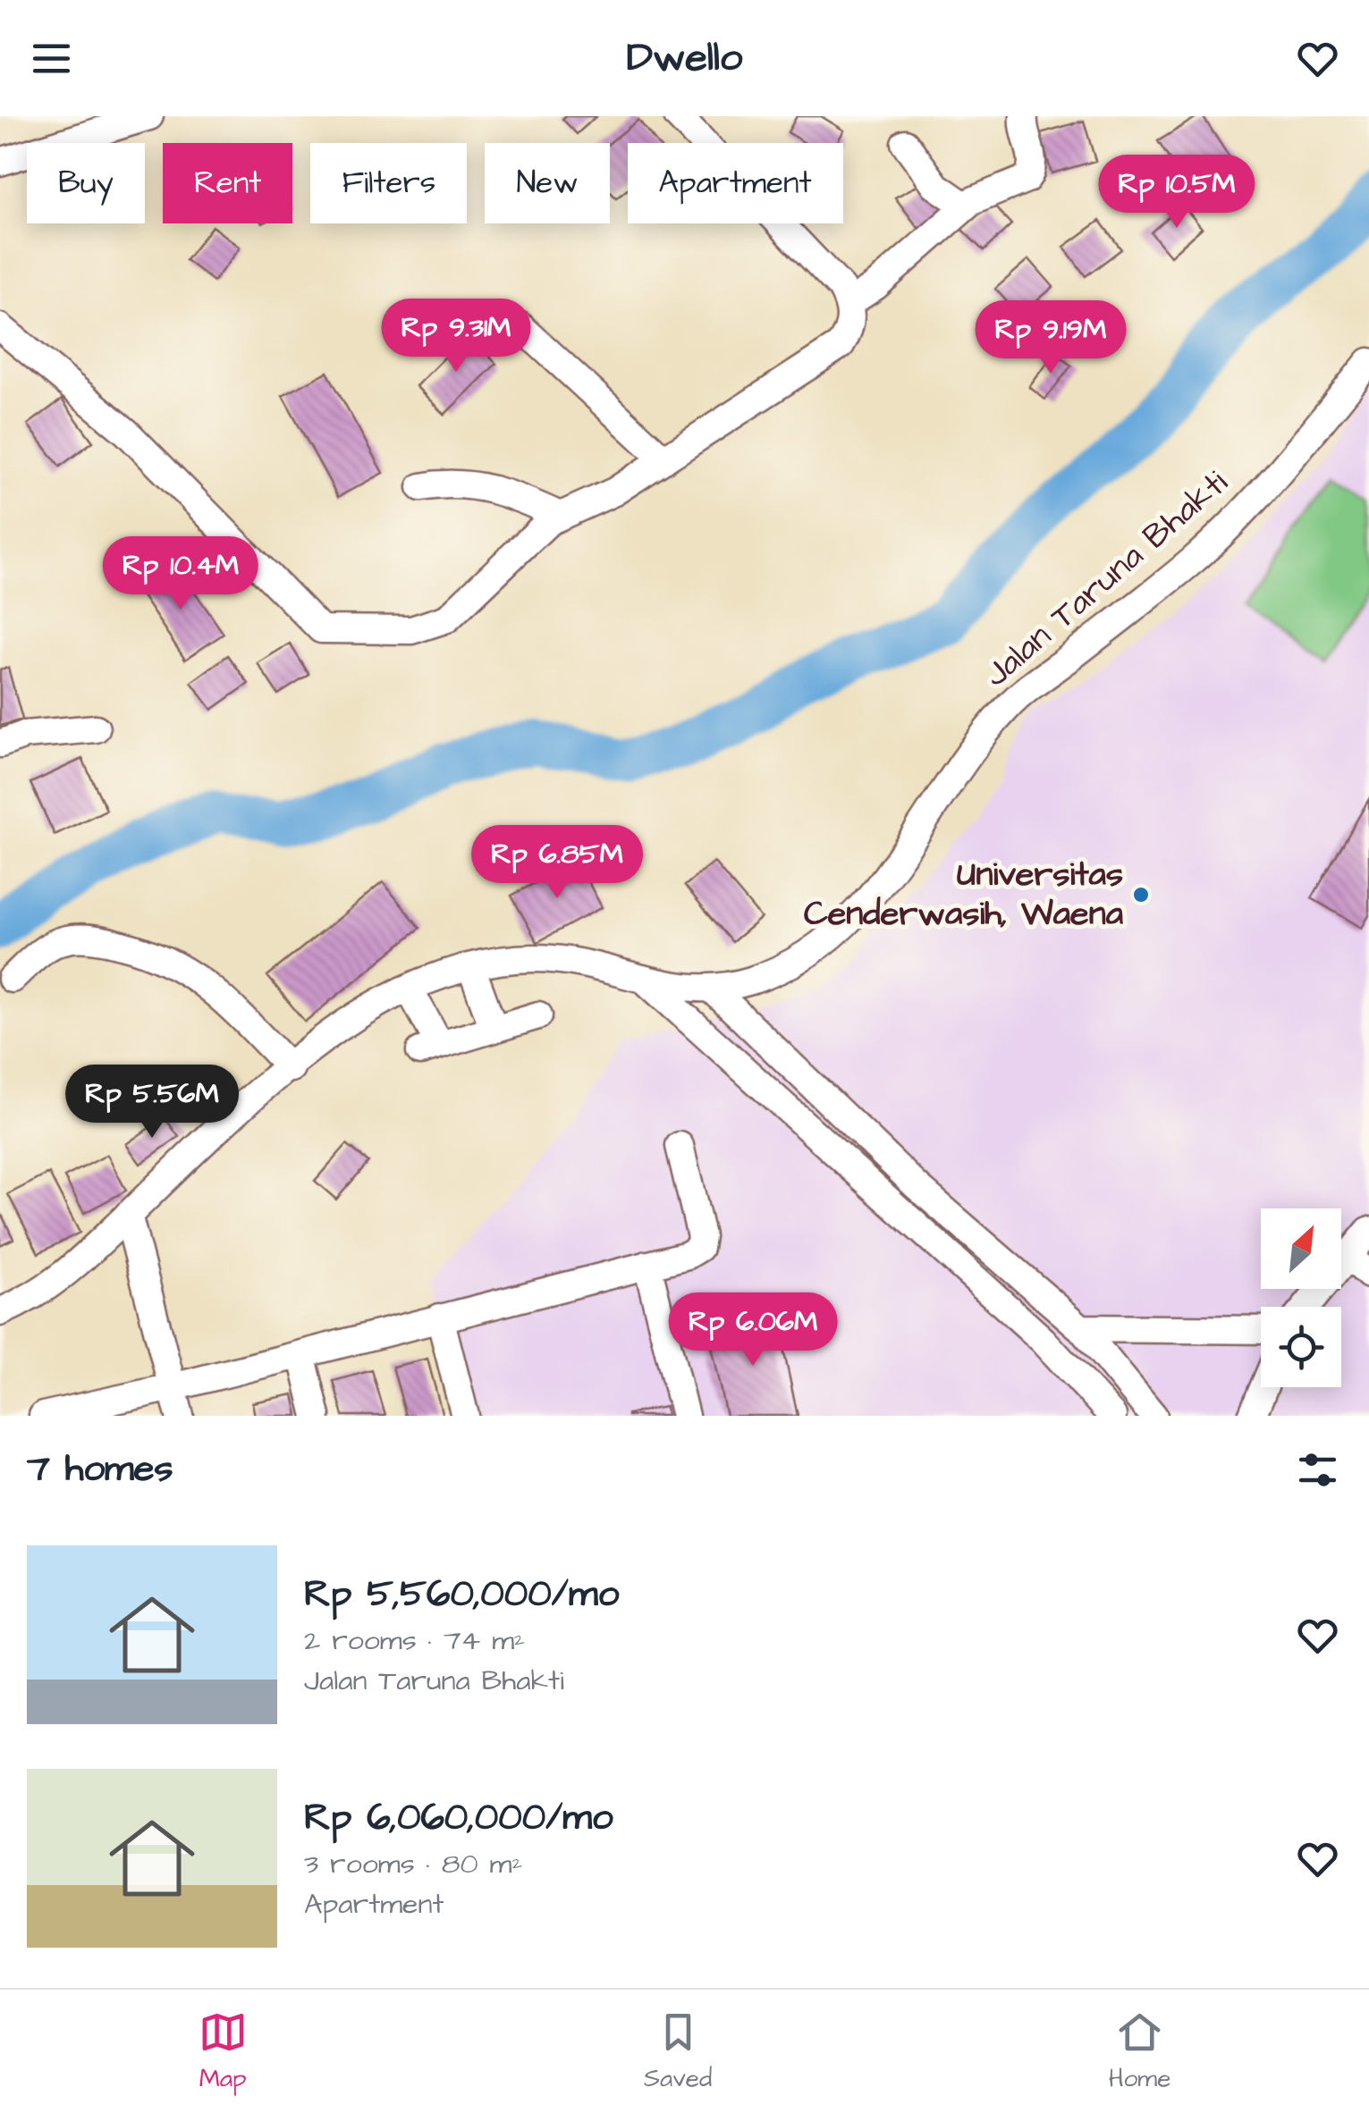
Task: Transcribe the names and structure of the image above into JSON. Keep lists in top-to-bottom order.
{
  "streets": {
    "street": ["Jalan Taruna Bhakti"]
  },
  "places": ["Universitas Cenderwasih, Waena"],
  "north": "top right",
  "page": {
    "header": "Dwello",
    "chip": [
      "Buy",
      "Rent",
      "Filters",
      "New",
      "Apartment"
    ],
    "price": [
      "Rp 10.5M",
      "Rp 9.31M",
      "Rp 9.19M",
      "Rp 10.4M",
      "Rp 6.85M",
      "Rp 5.56M",
      "Rp 6.06M"
    ],
    "heading": "7 homes",
    "list": [
      {
        "name": "Rp 5,560,000/mo",
        "note": "2 rooms · 74 m² · Jalan Taruna Bhakti"
      },
      {
        "name": "Rp 6,060,000/mo",
        "note": "3 rooms · 80 m² · Apartment"
      }
    ],
    "tabs": ["Map", "Saved", "Home"]
  }
}
